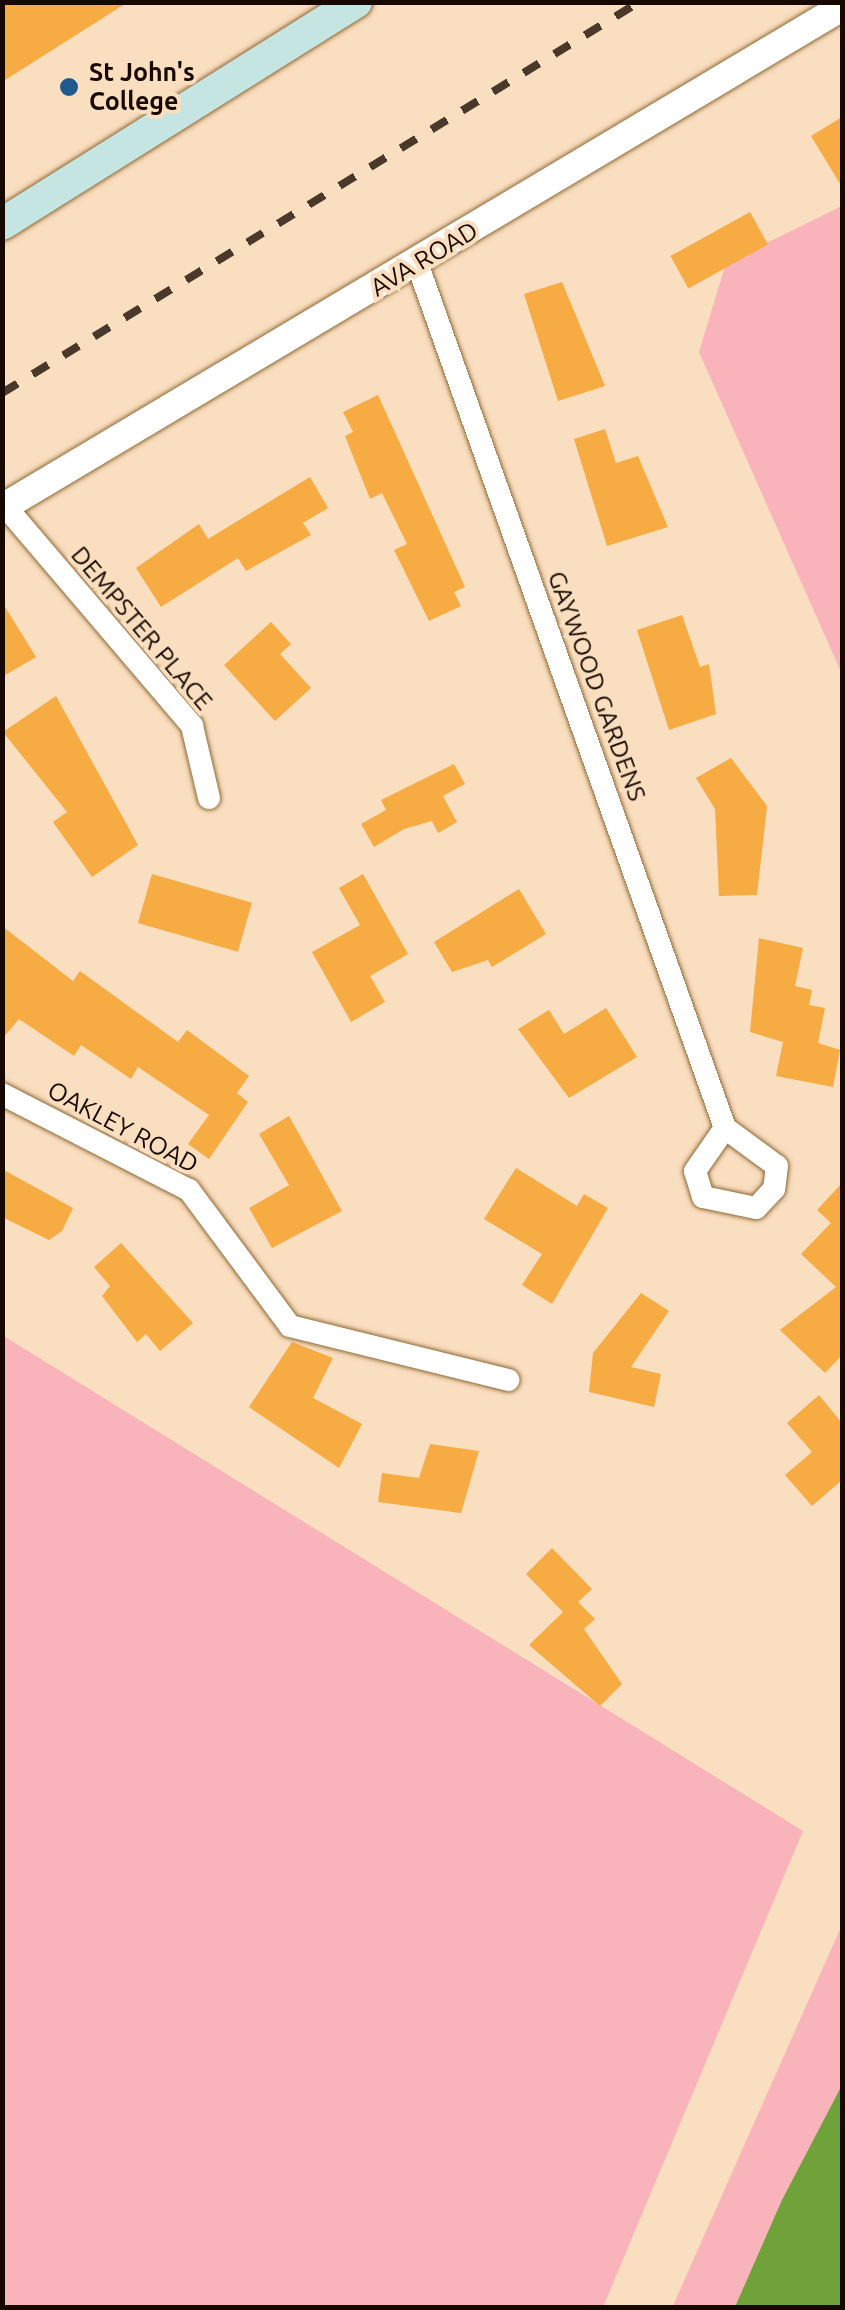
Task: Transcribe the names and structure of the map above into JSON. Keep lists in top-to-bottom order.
{
  "streets": {
    "street": [
      "AVA ROAD",
      "DEMPSTER PLACE",
      "GAYWOOD GARDENS",
      "OAKLEY ROAD"
    ]
  },
  "crossings": [
    ["AVA ROAD", "DEMPSTER PLACE"],
    ["AVA ROAD", "GAYWOOD GARDENS"]
  ],
  "places": ["St John's College"]
}
